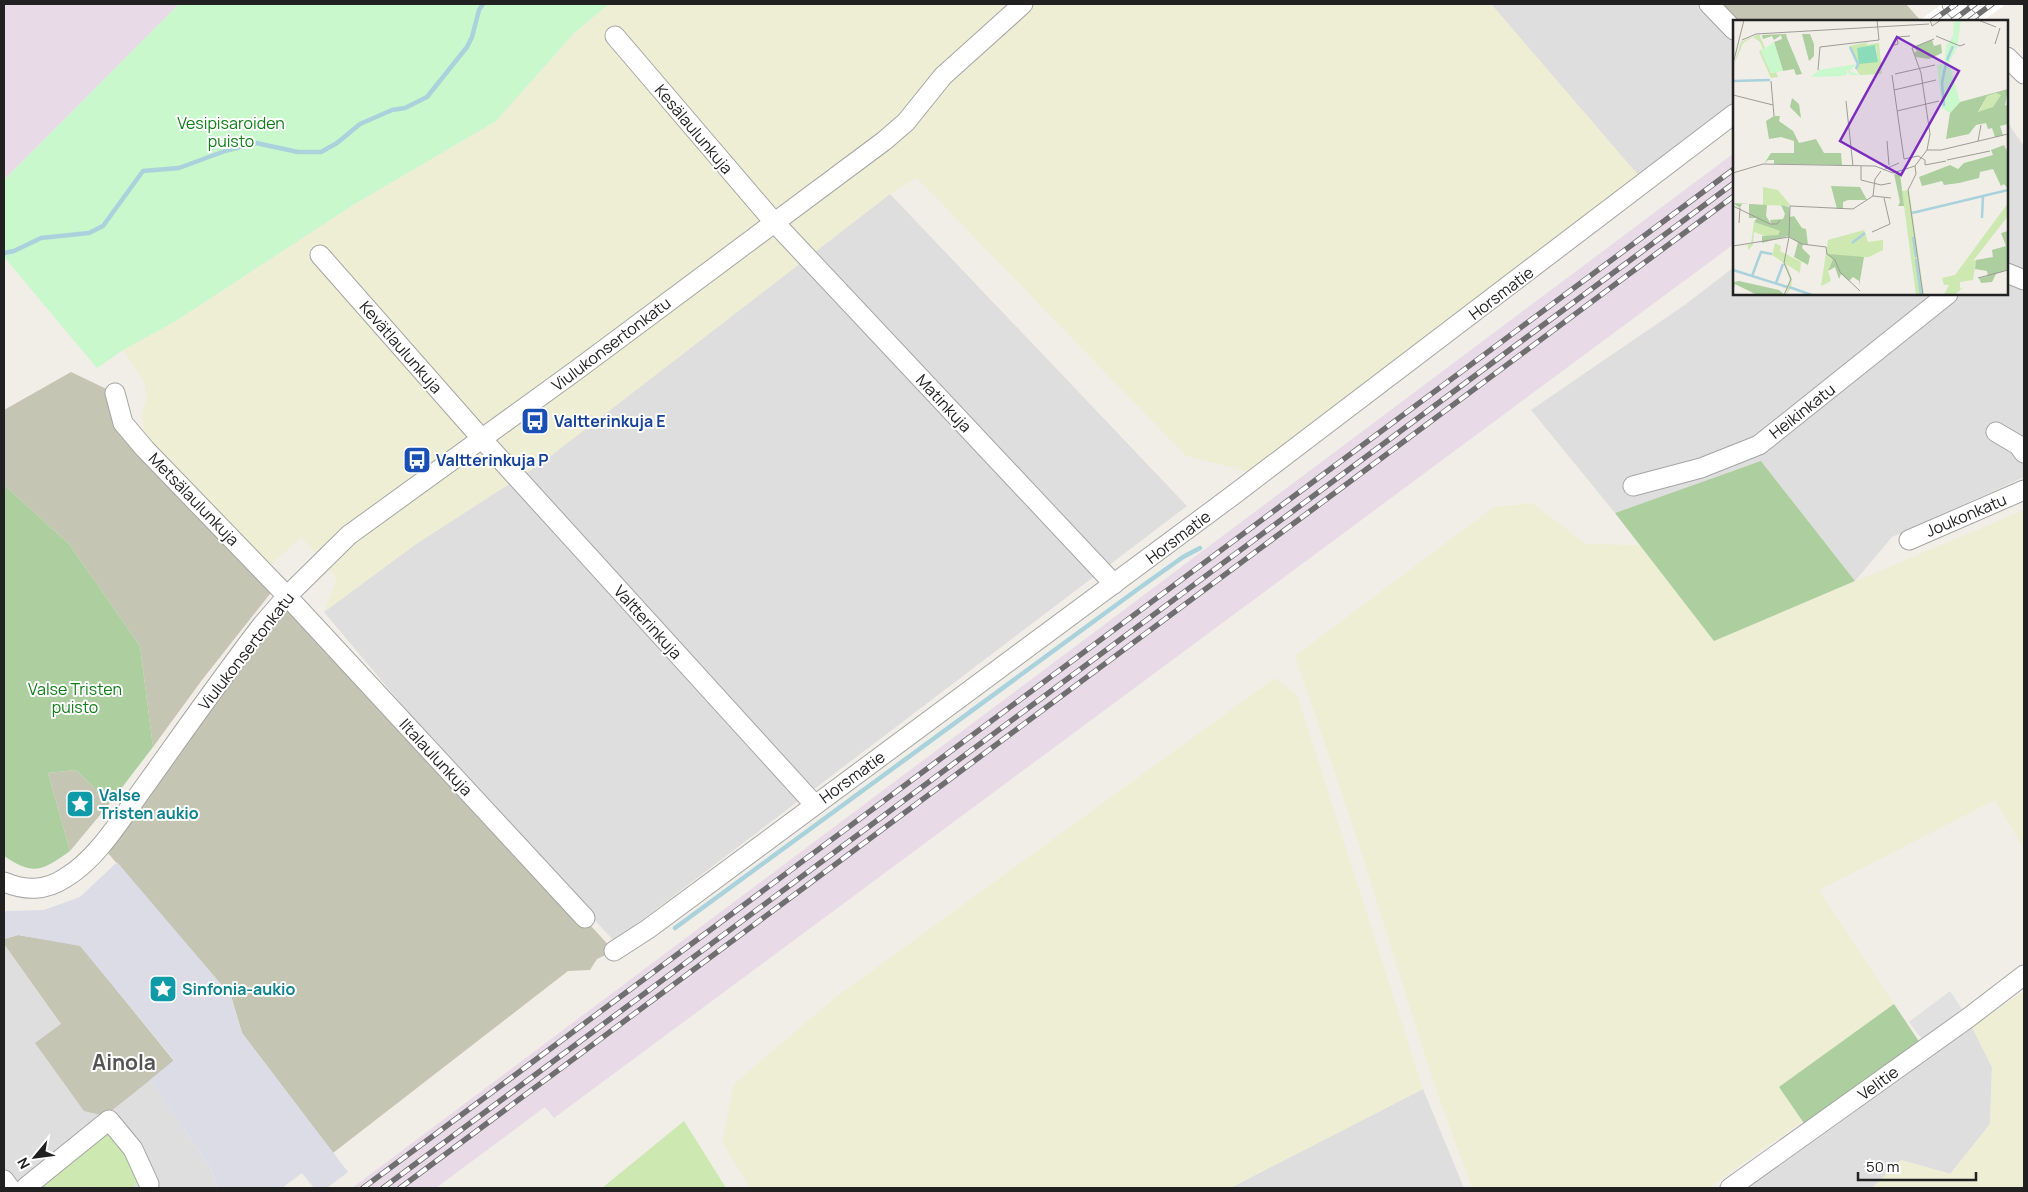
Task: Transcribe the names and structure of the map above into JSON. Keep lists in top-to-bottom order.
{
  "streets": {
    "street": [
      "Kesälaulunkuja",
      "Horsmatie",
      "Viulukonsertonkatu",
      "Kevätlaulunkuja",
      "Matinkuja",
      "Heikinkatu",
      "Metsälaulunkuja",
      "Joukonkatu",
      "Valtterinkuja",
      "Iltalaulunkuja",
      "Velitie"
    ]
  },
  "crossings": [
    ["Kesälaulunkuja", "Viulukonsertonkatu"],
    ["Kesälaulunkuja", "Matinkuja"],
    ["Horsmatie", "Matinkuja"],
    ["Horsmatie", "Valtterinkuja"],
    ["Viulukonsertonkatu", "Kevätlaulunkuja"],
    ["Viulukonsertonkatu", "Matinkuja"],
    ["Viulukonsertonkatu", "Metsälaulunkuja"],
    ["Viulukonsertonkatu", "Valtterinkuja"],
    ["Viulukonsertonkatu", "Iltalaulunkuja"],
    ["Kevätlaulunkuja", "Valtterinkuja"],
    ["Metsälaulunkuja", "Iltalaulunkuja"]
  ],
  "districts": ["Ainola"],
  "parks": ["Vesipisaroiden puisto", "Valse Tristen puisto"],
  "places": {
    "bus stop": ["Valtterinkuja E", "Valtterinkuja P"],
    "place": ["Valse Tristen aukio", "Sinfonia-aukio"]
  },
  "scale_bar": "50 m",
  "north": "bottom left"
}
